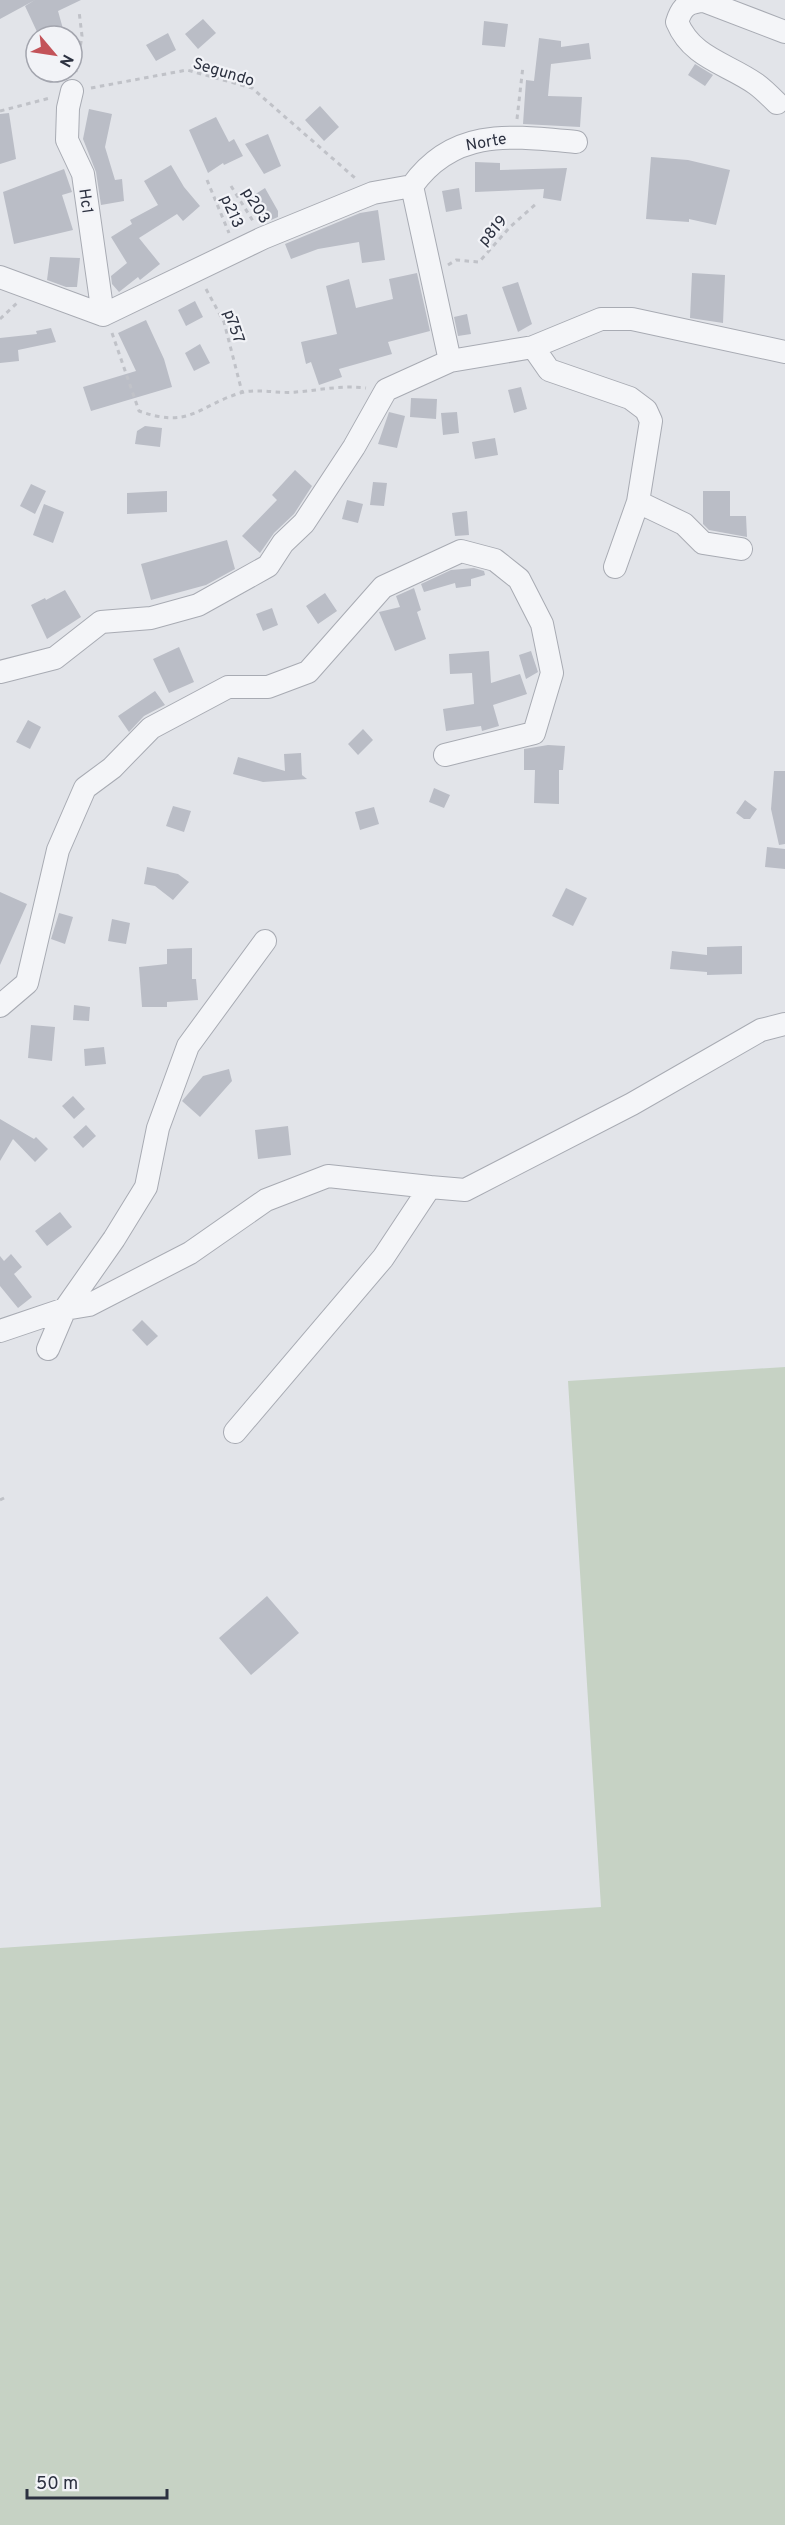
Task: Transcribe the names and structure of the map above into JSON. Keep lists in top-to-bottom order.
{
  "streets": {
    "street": ["Norte", "Hc1"],
    "path": [
      "Segundo",
      "p203",
      "p213",
      "p819",
      "p757"
    ]
  },
  "crossings": [
    ["Segundo", "Hc1"]
  ],
  "scale_bar": "50 m",
  "north": "bottom right"
}
